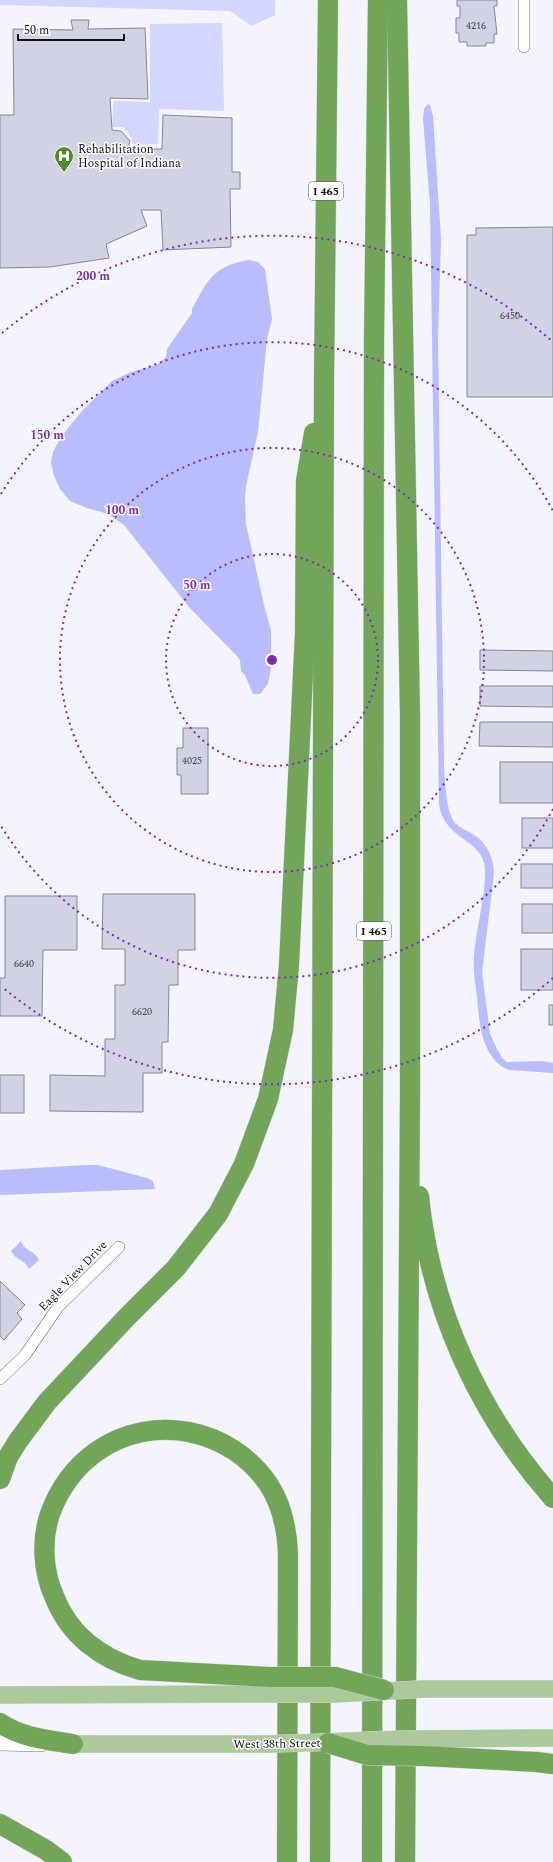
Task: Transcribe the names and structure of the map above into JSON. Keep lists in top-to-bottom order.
{
  "streets": {
    "highway": ["I 465"],
    "main road": ["West 38th Street"],
    "street": ["Eagle View Drive"]
  },
  "places": {
    "hospital": ["Rehabilitation Hospital of Indiana"]
  },
  "house_numbers": [
    "4216",
    "6450",
    "4025",
    "6640",
    "6620"
  ],
  "scale_bar": "50 m",
  "rings": [
    "200 m",
    "150 m",
    "100 m",
    "50 m"
  ]
}
